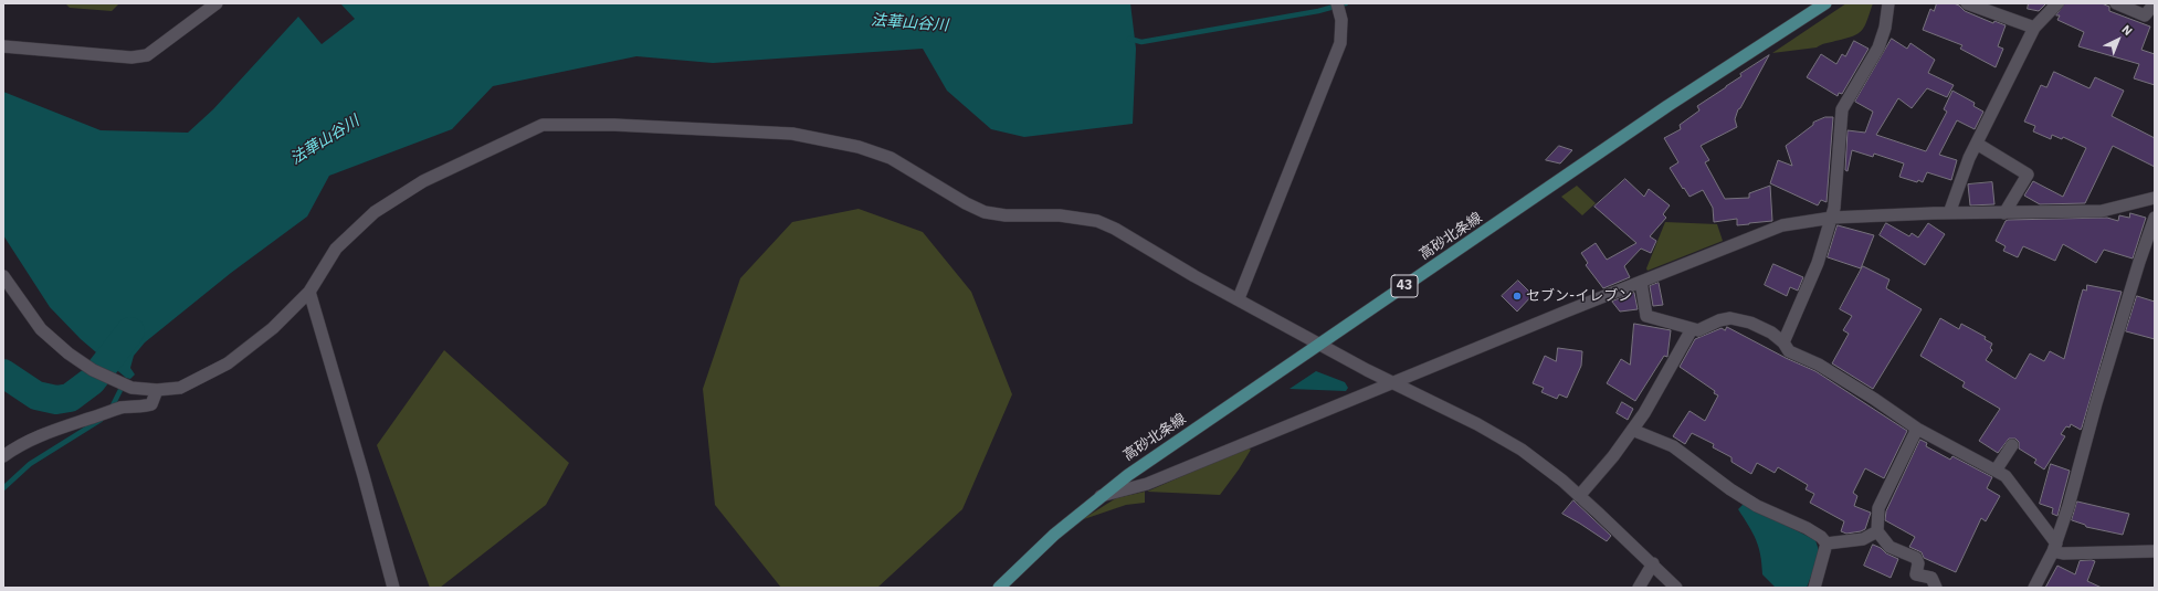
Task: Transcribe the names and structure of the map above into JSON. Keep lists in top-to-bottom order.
{
  "streets": {
    "main road": ["高砂北条線", "43"]
  },
  "water": ["法華山谷川"],
  "places": ["セブン-イレブン"],
  "north": "top right"
}
